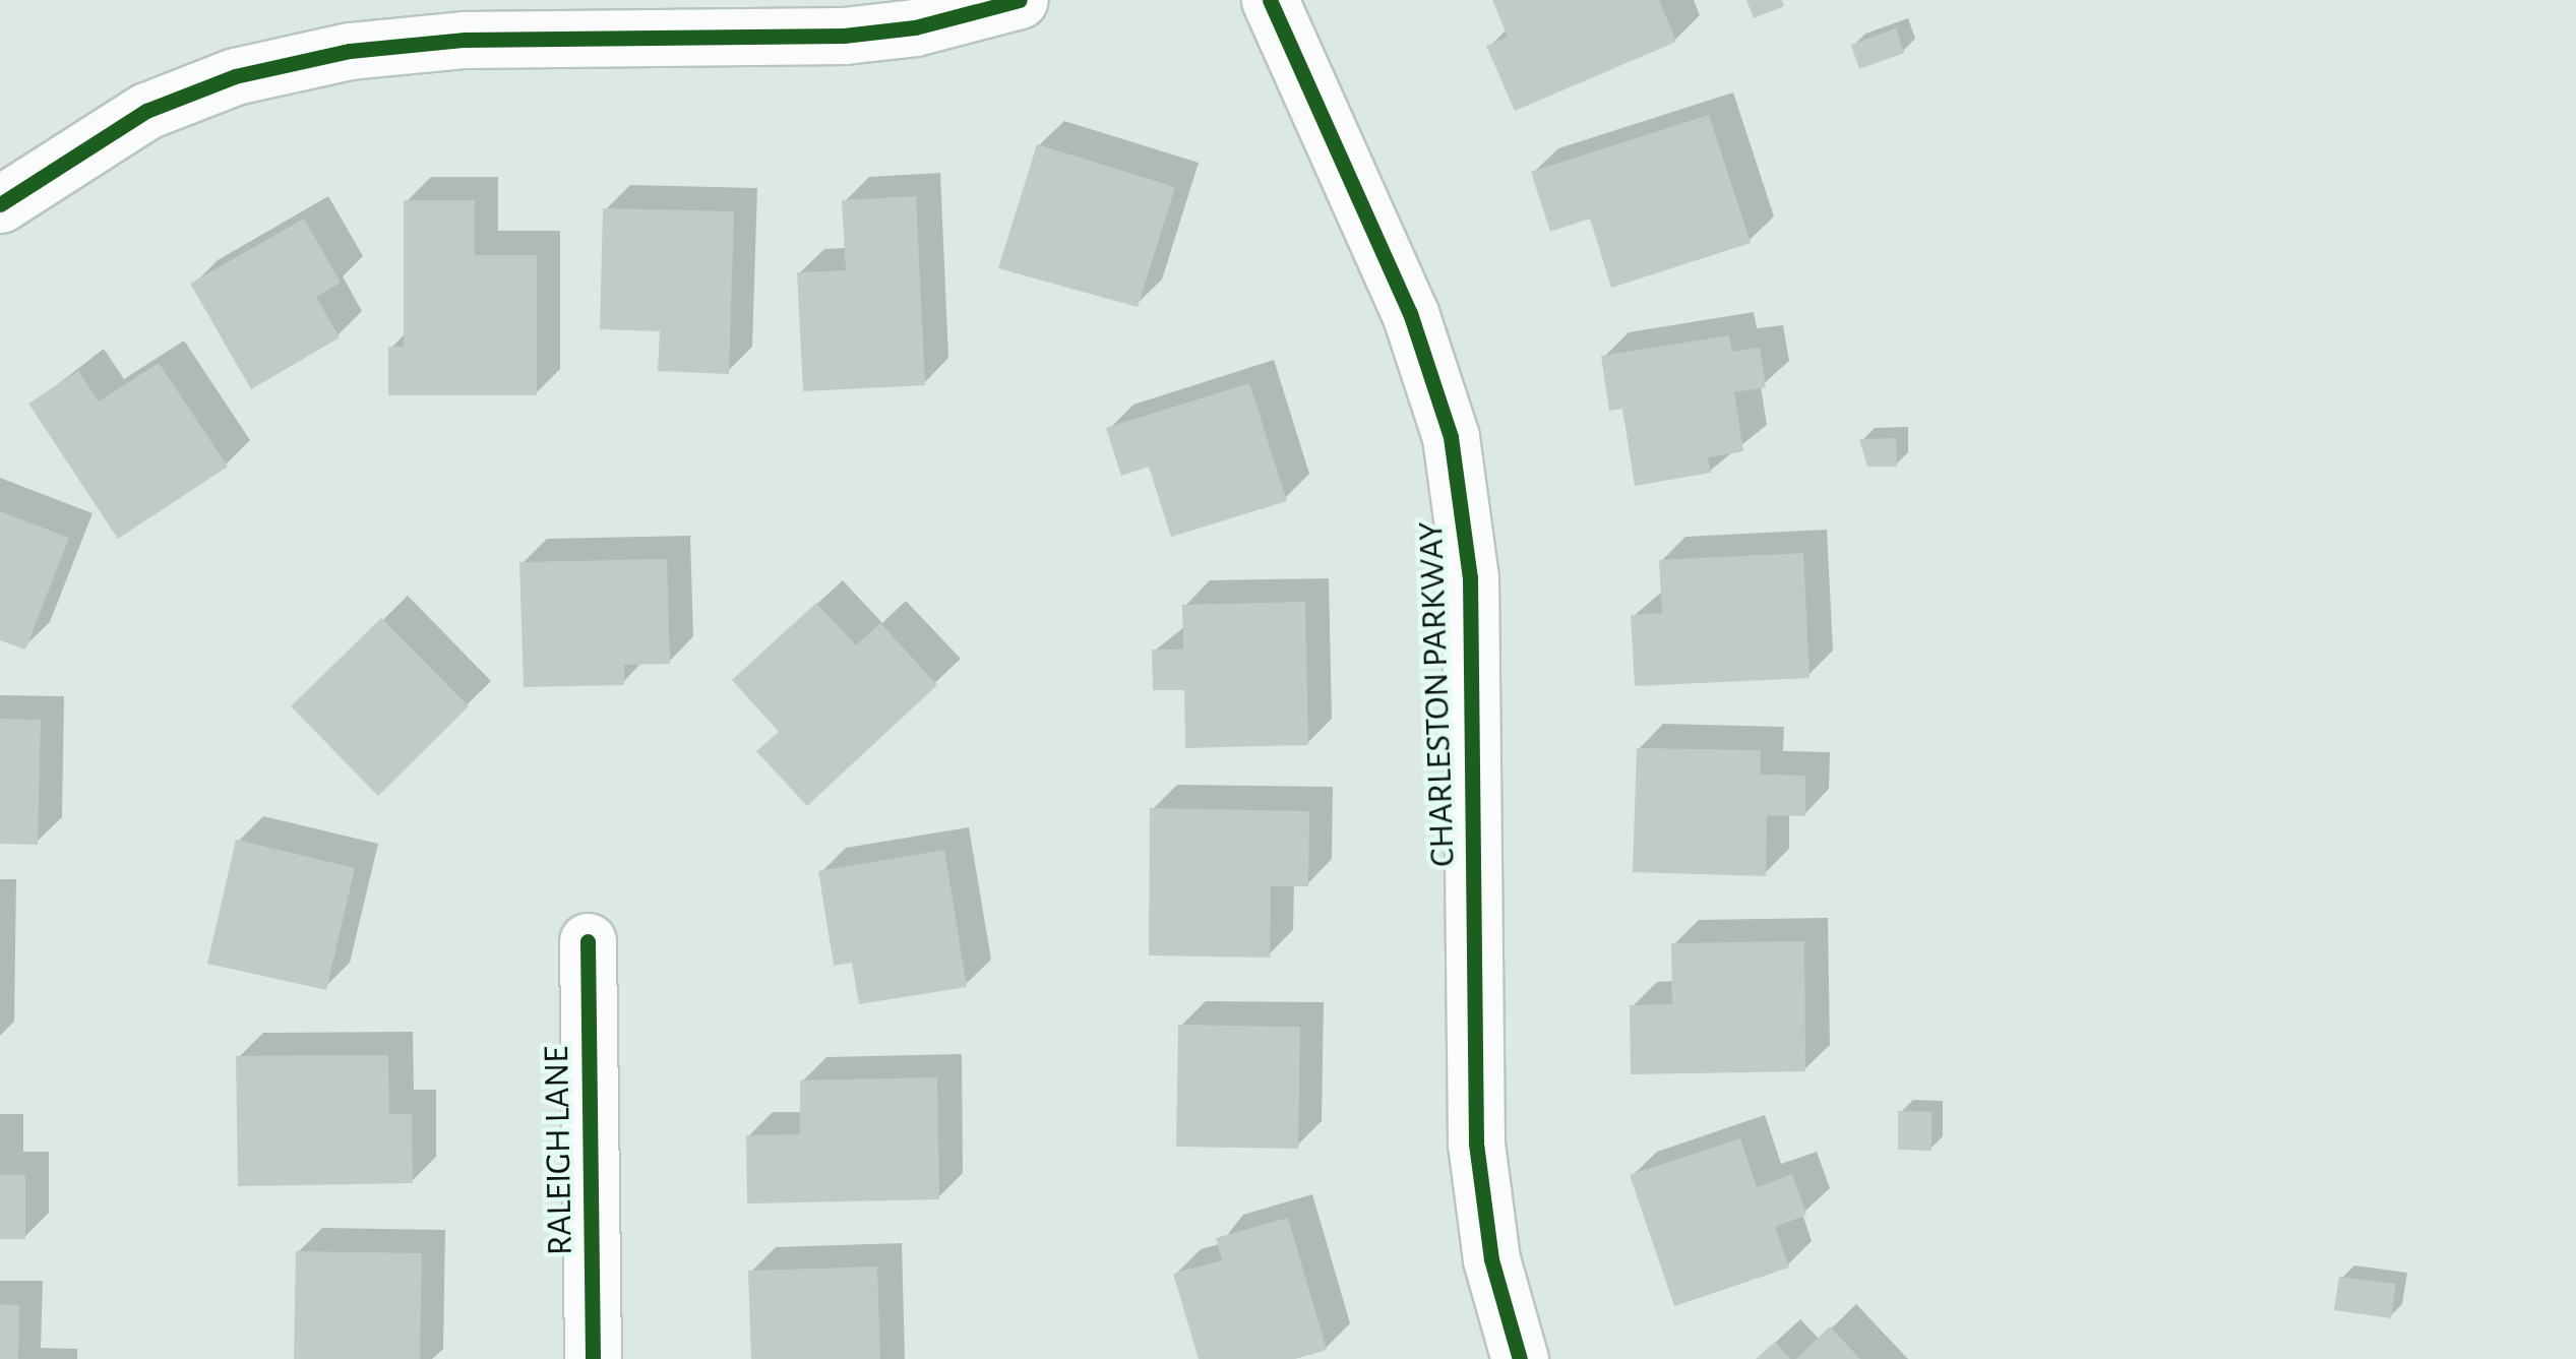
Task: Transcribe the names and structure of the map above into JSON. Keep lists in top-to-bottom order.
{
  "streets": {
    "street": ["CHARLESTON PARKWAY", "RALEIGH LANE"]
  }
}
